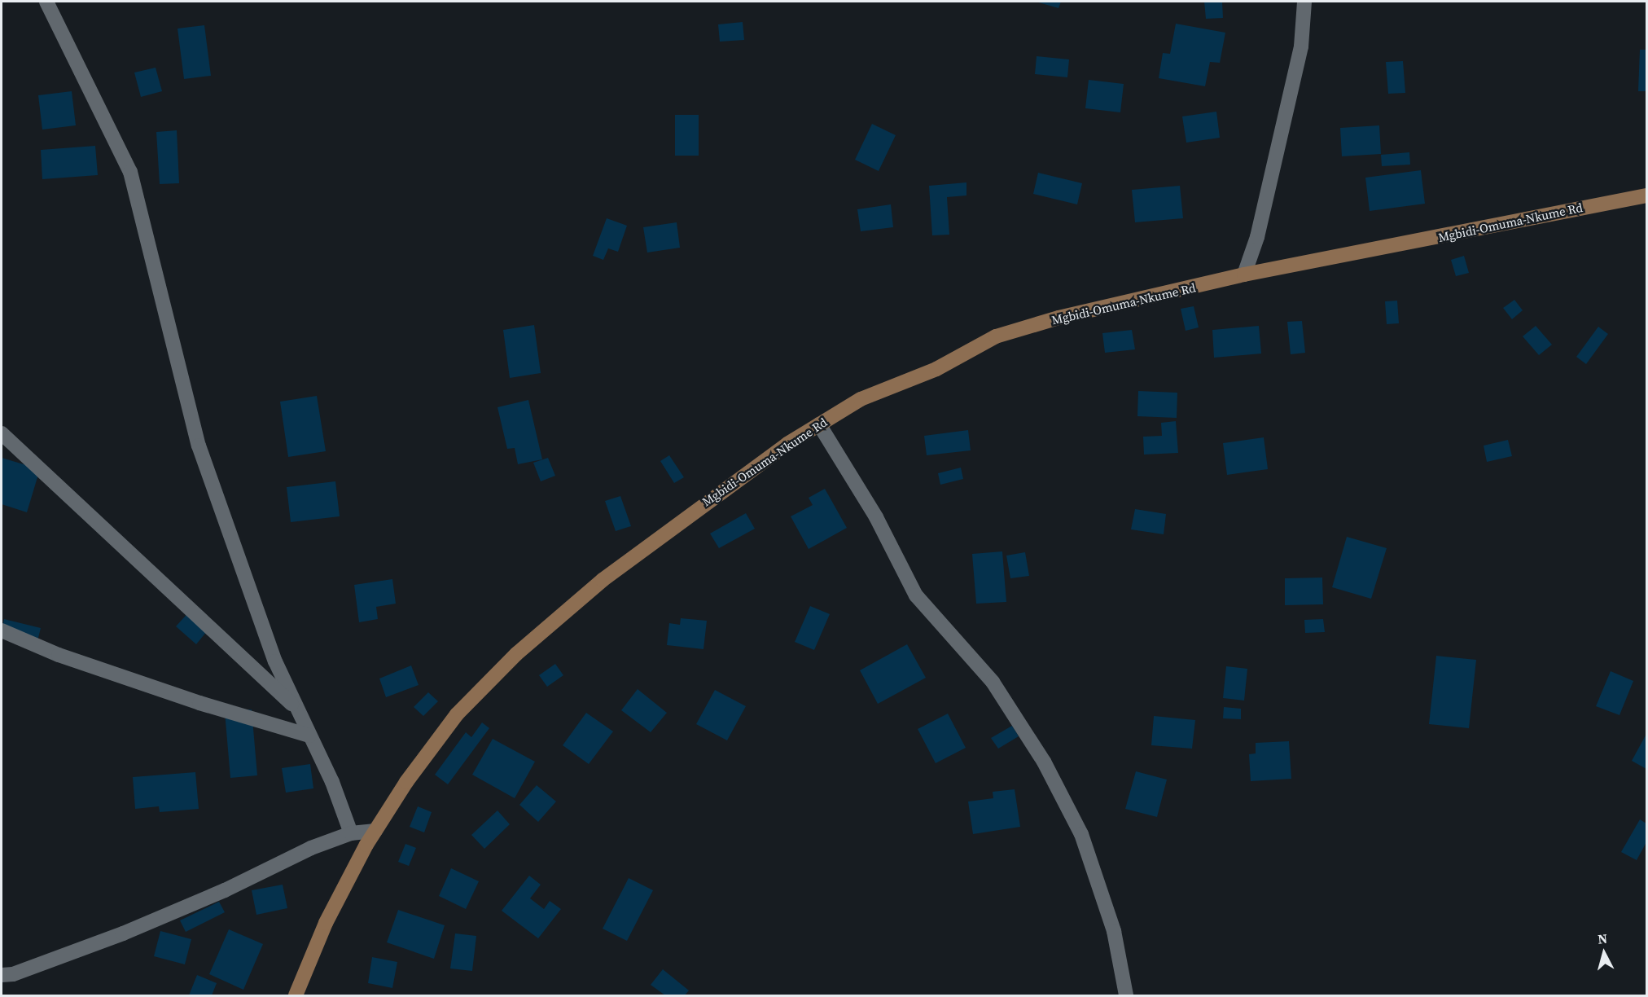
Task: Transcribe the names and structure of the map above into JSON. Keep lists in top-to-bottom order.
{
  "streets": {
    "street": ["Mgbidi-Omuma-Nkume Rd"]
  },
  "north": "top"
}
